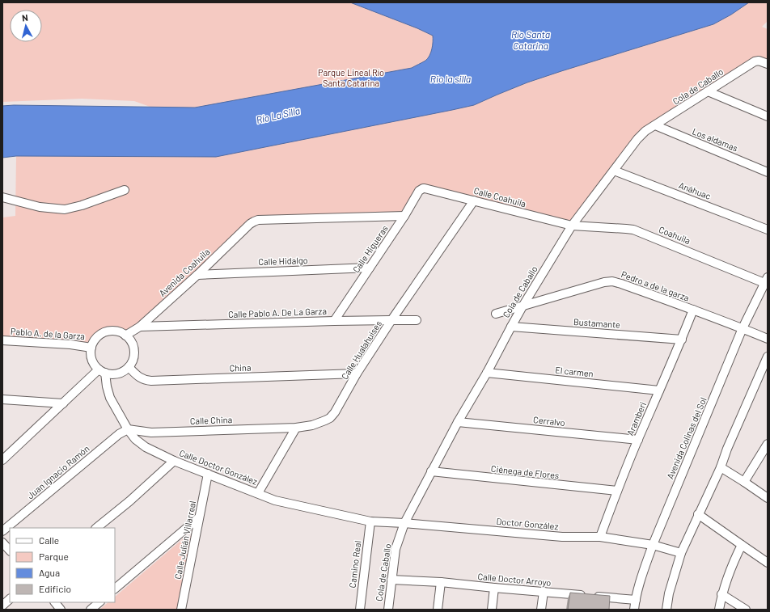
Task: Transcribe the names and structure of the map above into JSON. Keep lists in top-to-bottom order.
{
  "streets": {
    "street": [
      "Cola de Caballo",
      "Los aldamas",
      "Anáhuac",
      "Calle Coahuila",
      "Coahuila",
      "Calle Higueras",
      "Calle Hidalgo",
      "Avenida Coahuila",
      "Pedro a de la garza",
      "Calle Pablo A. De La Garza",
      "Bustamante",
      "Pablo A. de la Garza",
      "Calle Hualahuises",
      "China",
      "El carmen",
      "Aramberi",
      "Calle China",
      "Cerralvo",
      "Avenida Colinas del Sol",
      "Calle Doctor González",
      "Juan Ignacio Ramón",
      "Ciénega de Flores",
      "Doctor González",
      "Calle Julián Villarreal",
      "Camino Real",
      "Calle Doctor Arroyo"
    ]
  },
  "crossings": [
    ["Cola de Caballo", "Los aldamas"],
    ["Cola de Caballo", "Anáhuac"],
    ["Cola de Caballo", "Calle Coahuila"],
    ["Cola de Caballo", "Coahuila"],
    ["Cola de Caballo", "Pedro a de la garza"],
    ["Cola de Caballo", "Bustamante"],
    ["Cola de Caballo", "El carmen"],
    ["Cola de Caballo", "Cerralvo"],
    ["Cola de Caballo", "Ciénega de Flores"],
    ["Cola de Caballo", "Doctor González"],
    ["Cola de Caballo", "Calle Doctor Arroyo"],
    ["Calle Coahuila", "Coahuila"],
    ["Calle Coahuila", "Calle Higueras"],
    ["Calle Coahuila", "Calle Hualahuises"],
    ["Coahuila", "Avenida Colinas del Sol"],
    ["Calle Higueras", "Calle Hidalgo"],
    ["Calle Higueras", "Avenida Coahuila"],
    ["Calle Higueras", "Calle Pablo A. De La Garza"],
    ["Calle Hidalgo", "Avenida Coahuila"],
    ["Avenida Coahuila", "Calle Pablo A. De La Garza"],
    ["Avenida Coahuila", "Pablo A. de la Garza"],
    ["Avenida Coahuila", "China"],
    ["Avenida Coahuila", "Calle Doctor González"],
    ["Pedro a de la garza", "Aramberi"],
    ["Pedro a de la garza", "Avenida Colinas del Sol"],
    ["Calle Pablo A. De La Garza", "Calle Hualahuises"],
    ["Bustamante", "Aramberi"],
    ["Pablo A. de la Garza", "China"],
    ["Pablo A. de la Garza", "Calle Doctor González"],
    ["Calle Hualahuises", "China"],
    ["Calle Hualahuises", "Calle China"],
    ["China", "Calle Doctor González"],
    ["El carmen", "Aramberi"],
    ["Aramberi", "Cerralvo"],
    ["Aramberi", "Ciénega de Flores"],
    ["Aramberi", "Doctor González"],
    ["Calle China", "Calle Doctor González"],
    ["Calle China", "Juan Ignacio Ramón"],
    ["Avenida Colinas del Sol", "Doctor González"],
    ["Avenida Colinas del Sol", "Calle Doctor Arroyo"],
    ["Calle Doctor González", "Juan Ignacio Ramón"],
    ["Calle Doctor González", "Doctor González"],
    ["Calle Doctor González", "Calle Julián Villarreal"],
    ["Calle Doctor González", "Camino Real"],
    ["Doctor González", "Camino Real"]
  ],
  "water": ["Río Santa Catarina", "Rio la silla", "Río La Silla"],
  "parks": ["Parque Lineal Río Santa Catarina"],
  "legend": [
    "Calle",
    "Parque",
    "Agua",
    "Edificio"
  ],
  "north": "top"
}
